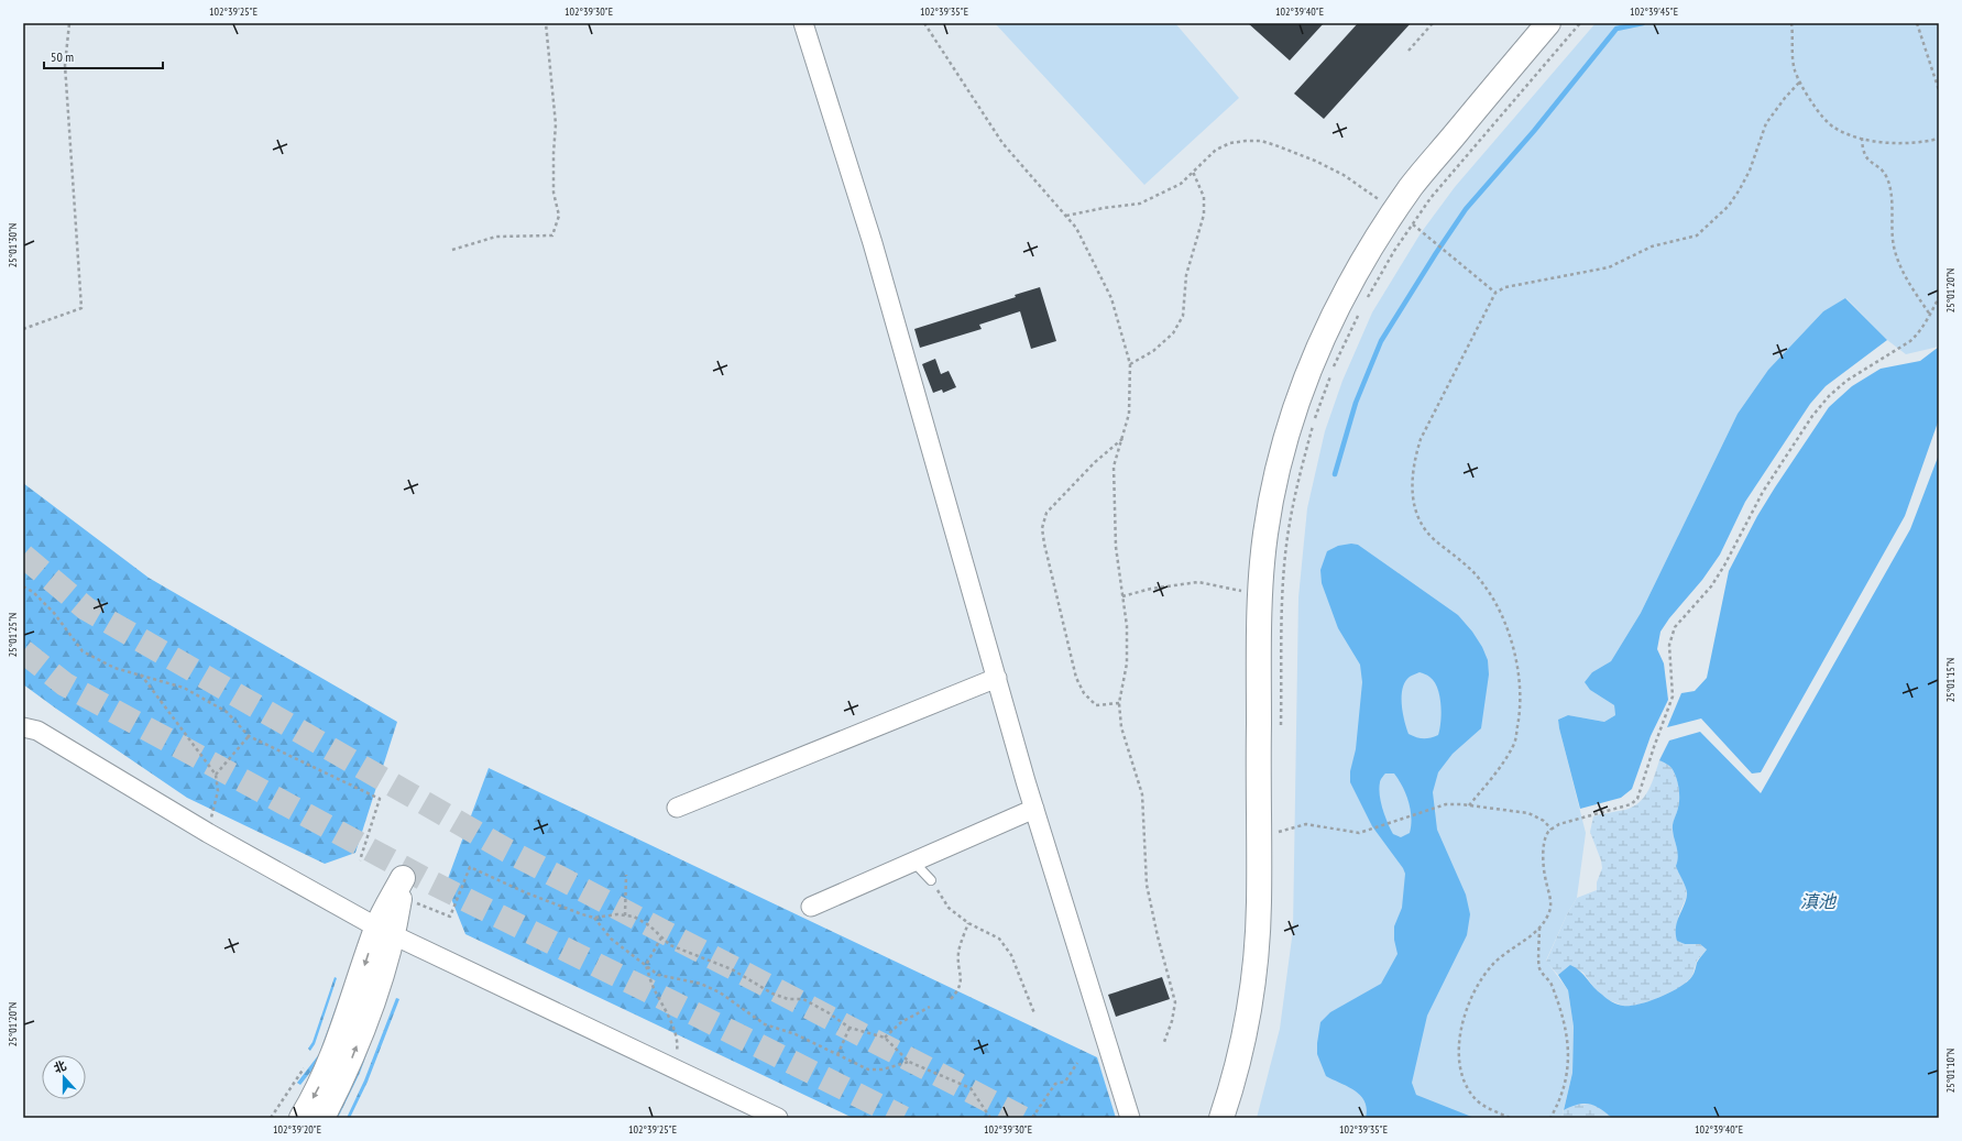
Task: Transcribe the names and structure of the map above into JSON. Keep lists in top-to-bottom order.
{
  "water": ["滇池"],
  "scale_bar": "50 m",
  "north": "top",
  "coordinates": [
    "102°39'25\"E",
    "102°39'30\"E",
    "102°39'35\"E",
    "102°39'40\"E",
    "102°39'45\"E",
    "25°01'30\"N",
    "25°01'20\"N",
    "25°01'25\"N",
    "25°01'15\"N",
    "25°01'10\"N",
    "102°39'20\"E"
  ]
}
